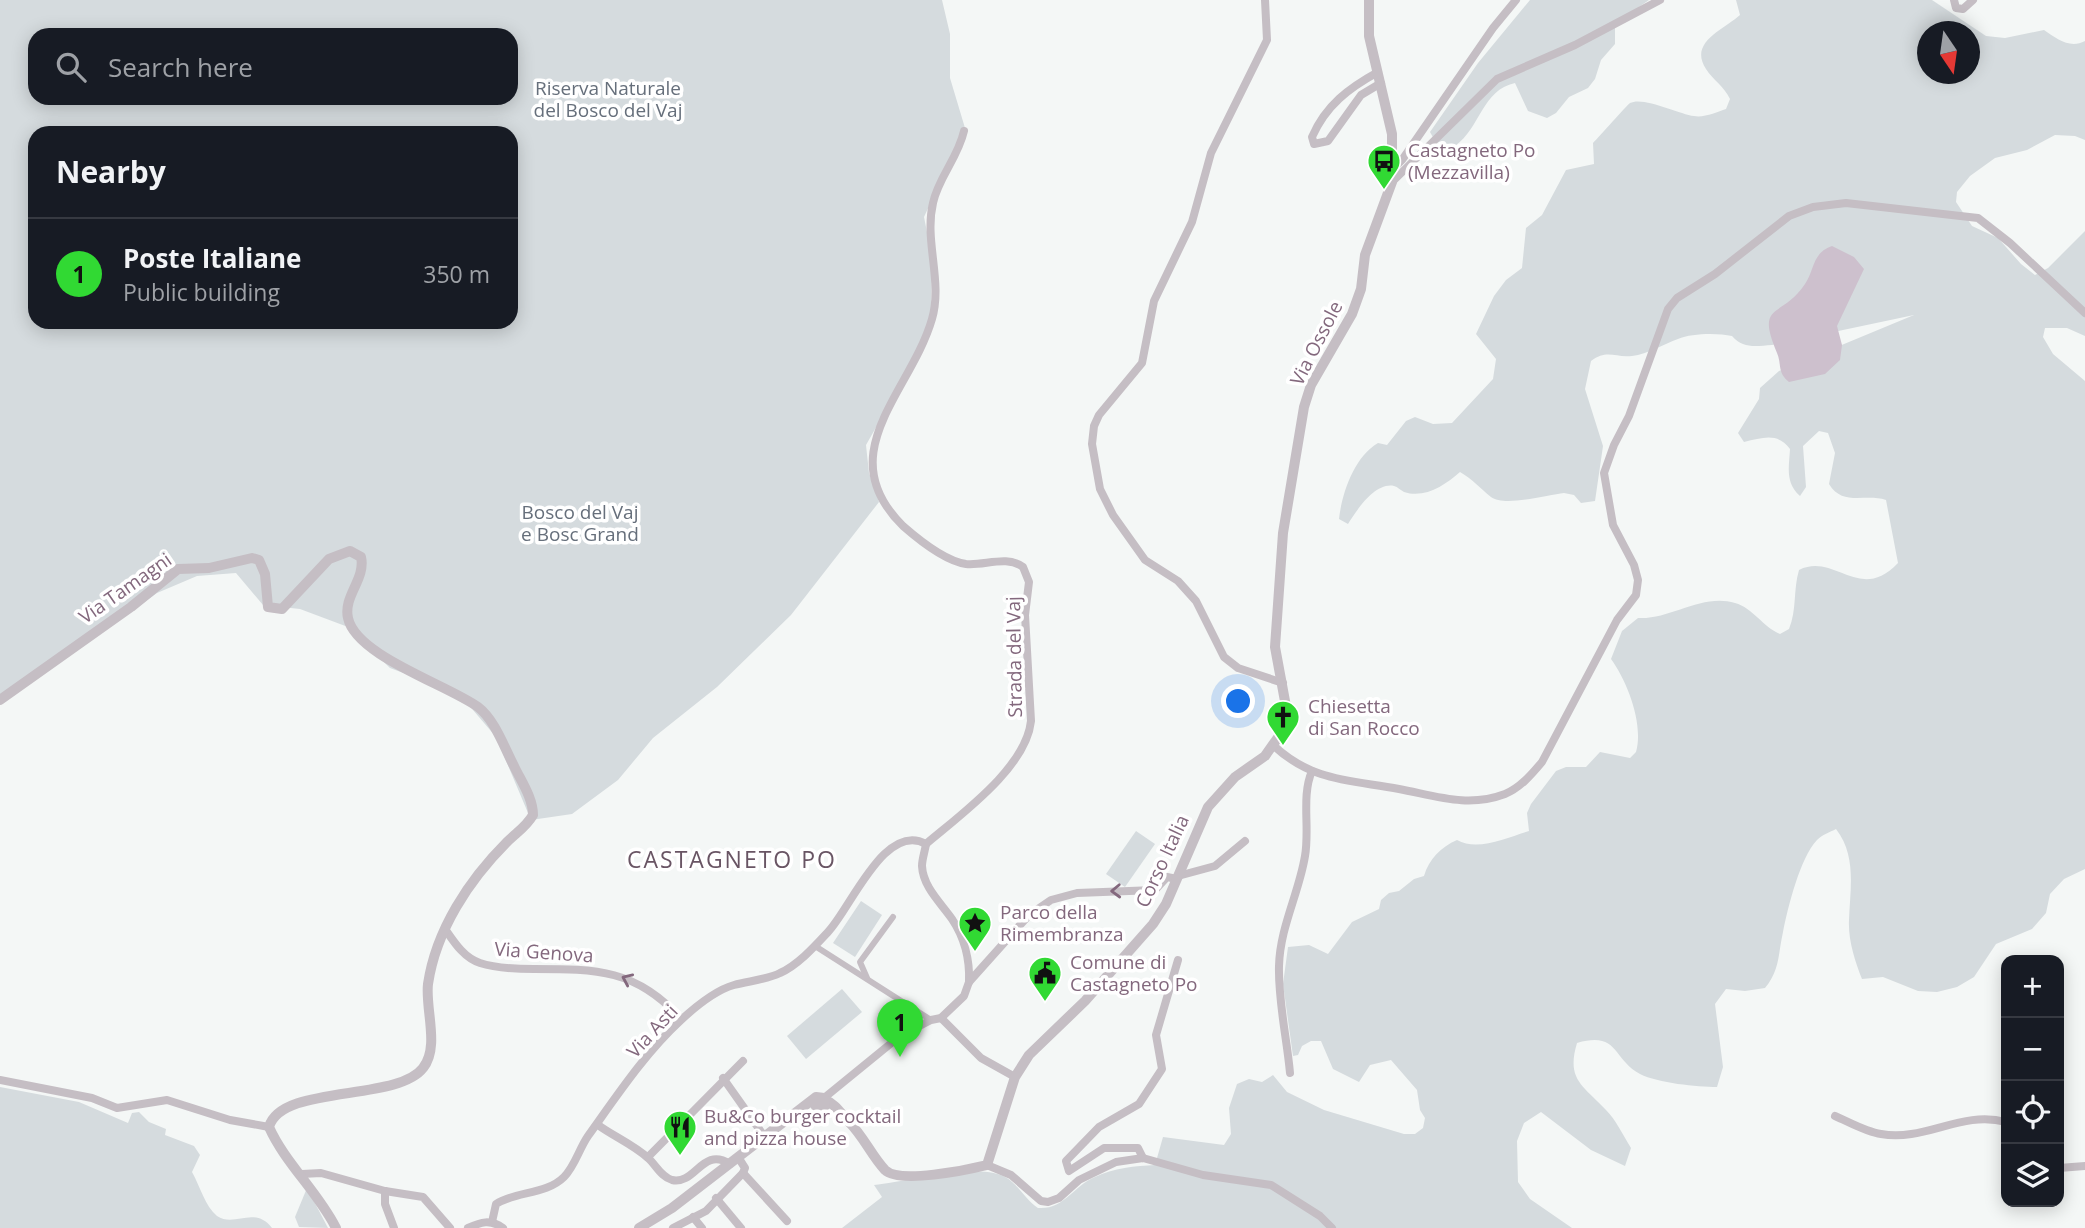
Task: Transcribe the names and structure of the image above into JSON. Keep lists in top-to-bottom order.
{
  "streets": {
    "street": [
      "Via Ossole",
      "Via Tamagni",
      "Strada del Vaj",
      "Corso Italia",
      "Via Genova",
      "Via Asti"
    ]
  },
  "crossings": [
    ["Via Ossole", "Corso Italia"],
    ["Via Tamagni", "Via Genova"],
    ["Strada del Vaj", "Via Asti"],
    ["Via Genova", "Via Asti"]
  ],
  "one_way": ["Via Genova"],
  "districts": ["CASTAGNETO PO"],
  "parks": ["Riserva Naturale del Bosco del Vaj", "Bosco del Vaj e Bosc Grand"],
  "places": {
    "bus stop": ["Castagneto Po (Mezzavilla)"],
    "church": ["Chiesetta di San Rocco"],
    "place": ["Parco della Rimembranza"],
    "public building": ["Comune di Castagneto Po"],
    "restaurant": ["Bu&Co burger cocktail and pizza house"]
  },
  "north": "bottom",
  "page": {
    "search": "Search here",
    "heading": "Nearby",
    "list": [
      {
        "mark": "1",
        "name": "Poste Italiane",
        "note": "Public building",
        "value": "350 m"
      }
    ],
    "map_buttons": ["+", "−"],
    "pins": "1"
  }
}
